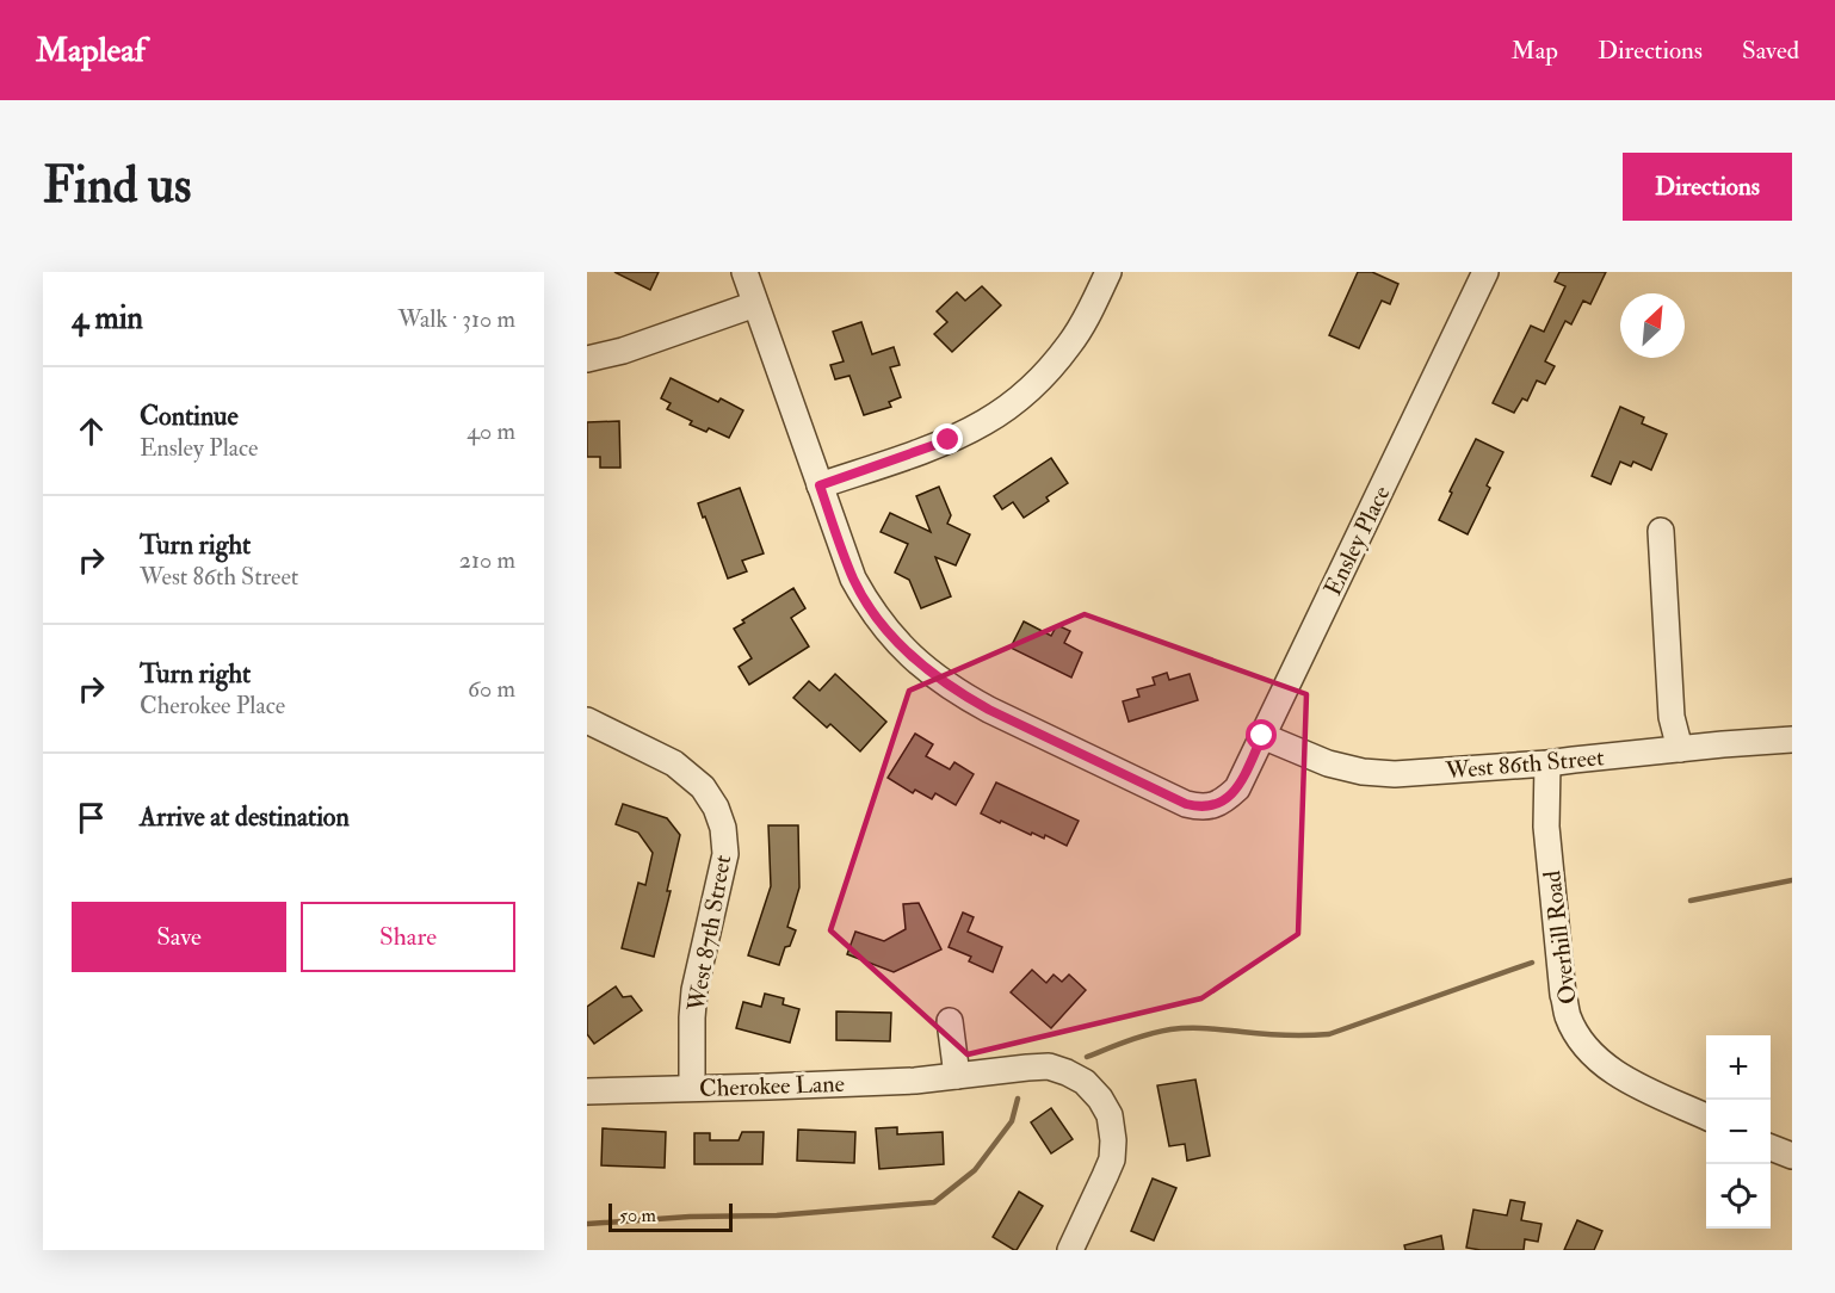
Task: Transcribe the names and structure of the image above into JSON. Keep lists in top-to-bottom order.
{
  "streets": {
    "street": [
      "Ensley Place",
      "West 86th Street",
      "West 87th Street",
      "Overhill Road",
      "Cherokee Lane"
    ]
  },
  "crossings": [
    ["Ensley Place", "West 86th Street"],
    ["West 86th Street", "Overhill Road"],
    ["West 87th Street", "Cherokee Lane"]
  ],
  "scale_bar": "50 m",
  "north": "top right",
  "page": {
    "header": "Mapleaf",
    "nav": ["Map", "Directions", "Saved"],
    "buttons": [
      "Directions",
      ["Save", "Share"]
    ],
    "title": "Find us",
    "heading": ["4 min", "Walk · 310 m"],
    "list": [
      ["Continue", "Ensley Place", "40 m"],
      ["Turn right", "West 86th Street", "210 m"],
      ["Turn right", "Cherokee Place", "60 m"],
      "Arrive at destination"
    ],
    "map_buttons": ["+", "−"],
    "scale": "50 m"
  }
}
